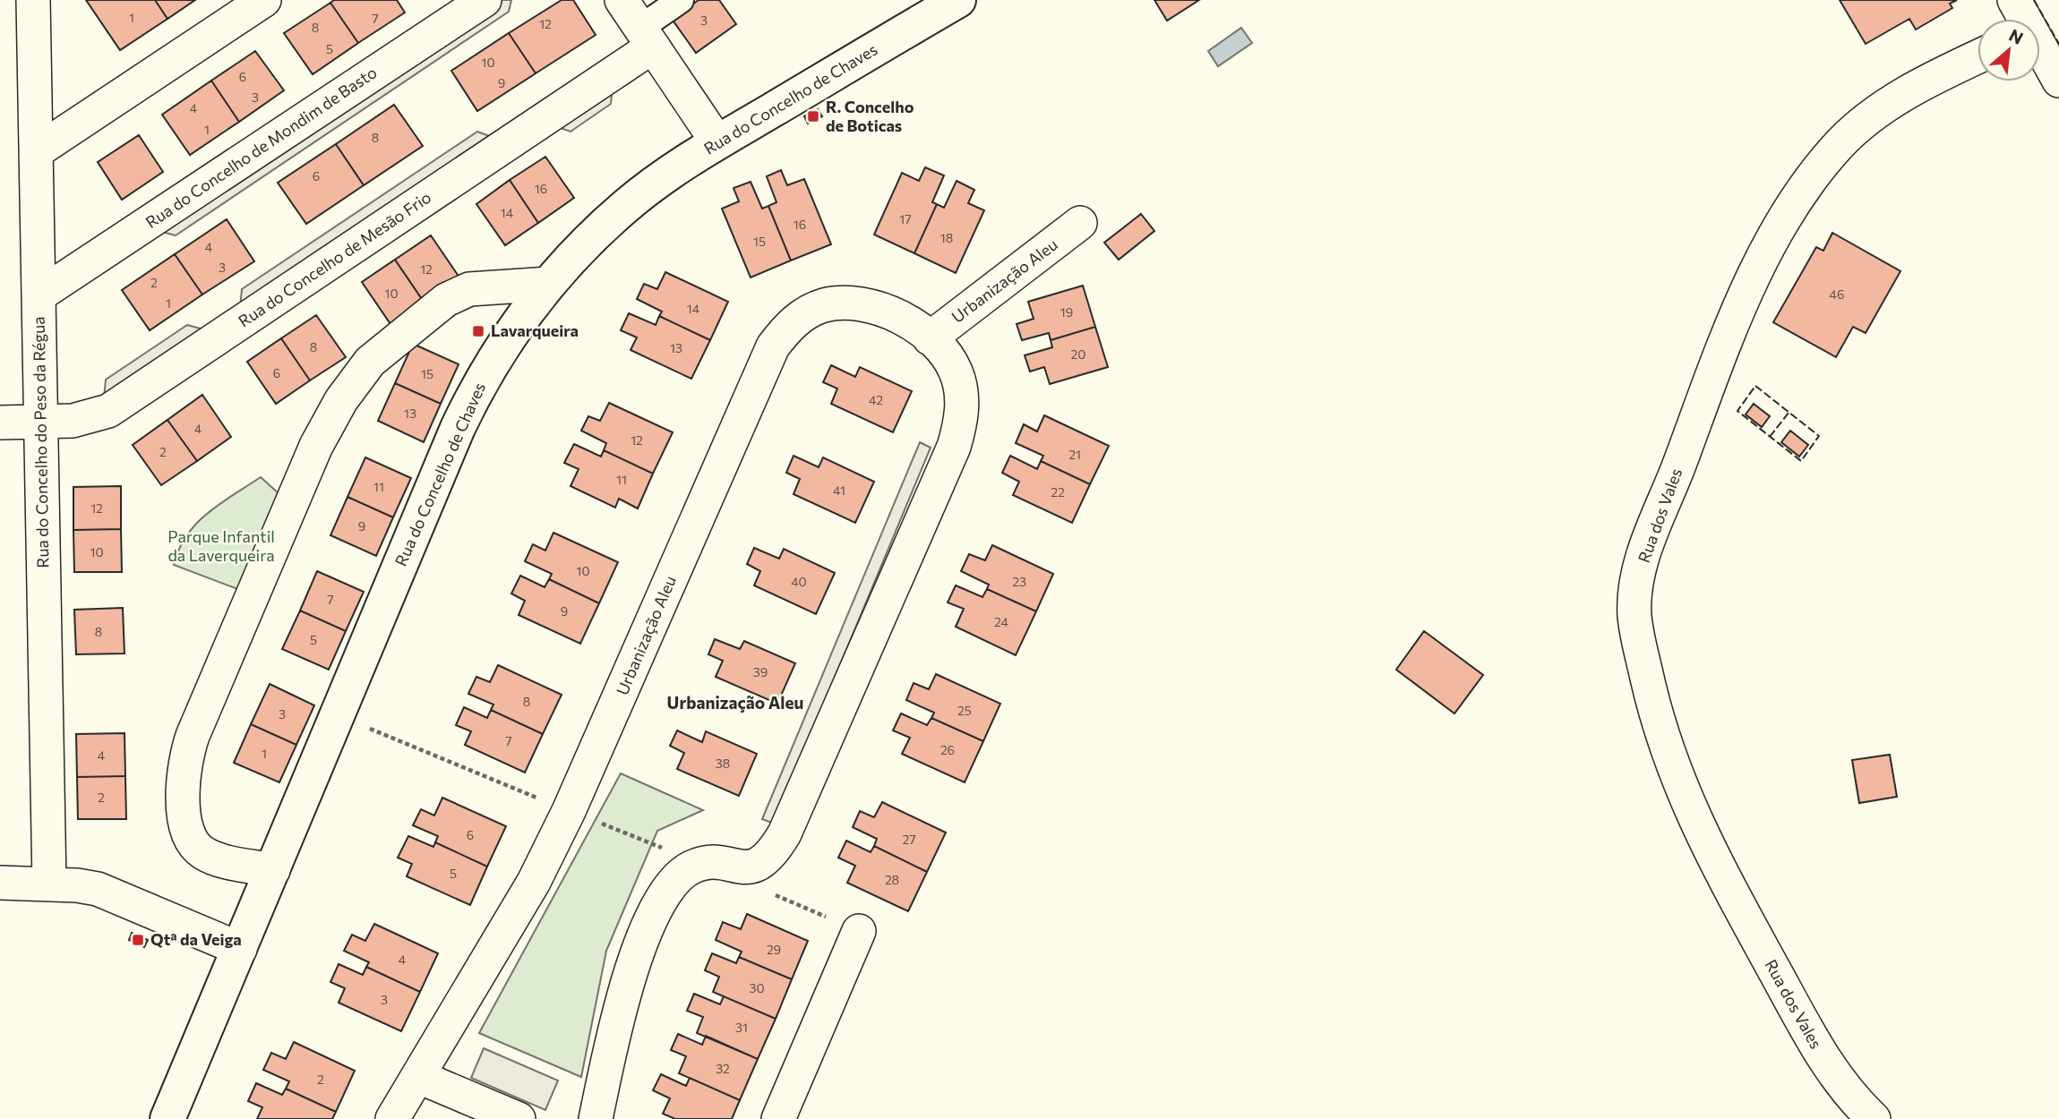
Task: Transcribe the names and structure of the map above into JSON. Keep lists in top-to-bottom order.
{
  "streets": {
    "street": [
      "Rua do Concelho de Chaves",
      "Rua do Concelho de Mondim de Basto",
      "Rua do Concelho de Mesão Frio",
      "Urbanização Aleu",
      "Rua do Concelho do Peso da Régua",
      "Rua dos Vales"
    ]
  },
  "crossings": [
    ["Rua do Concelho de Mondim de Basto", "Rua do Concelho do Peso da Régua"],
    ["Rua do Concelho de Mesão Frio", "Rua do Concelho do Peso da Régua"]
  ],
  "districts": ["Urbanização Aleu"],
  "parks": ["Parque Infantil da Laverqueira"],
  "places": {
    "transit": ["R. Concelho de Boticas", "Lavarqueira", "Qtª da Veiga"]
  },
  "house_numbers": [
    "1",
    "7",
    "3",
    "12",
    "8",
    "5",
    "10",
    "6",
    "9",
    "3",
    "4",
    "1",
    "8",
    "6",
    "16",
    "14",
    "17",
    "16",
    "18",
    "15",
    "4",
    "3",
    "12",
    "2",
    "10",
    "46",
    "1",
    "14",
    "19",
    "8",
    "13",
    "20",
    "6",
    "15",
    "42",
    "13",
    "4",
    "12",
    "2",
    "21",
    "11",
    "11",
    "41",
    "22",
    "12",
    "9",
    "10",
    "10",
    "40",
    "23",
    "7",
    "9",
    "24",
    "8",
    "5",
    "39",
    "8",
    "25",
    "3",
    "7",
    "26",
    "1",
    "4",
    "38",
    "2",
    "6",
    "27",
    "5",
    "28",
    "29",
    "4",
    "30",
    "3",
    "31",
    "32",
    "2"
  ],
  "north": "top right"
}
